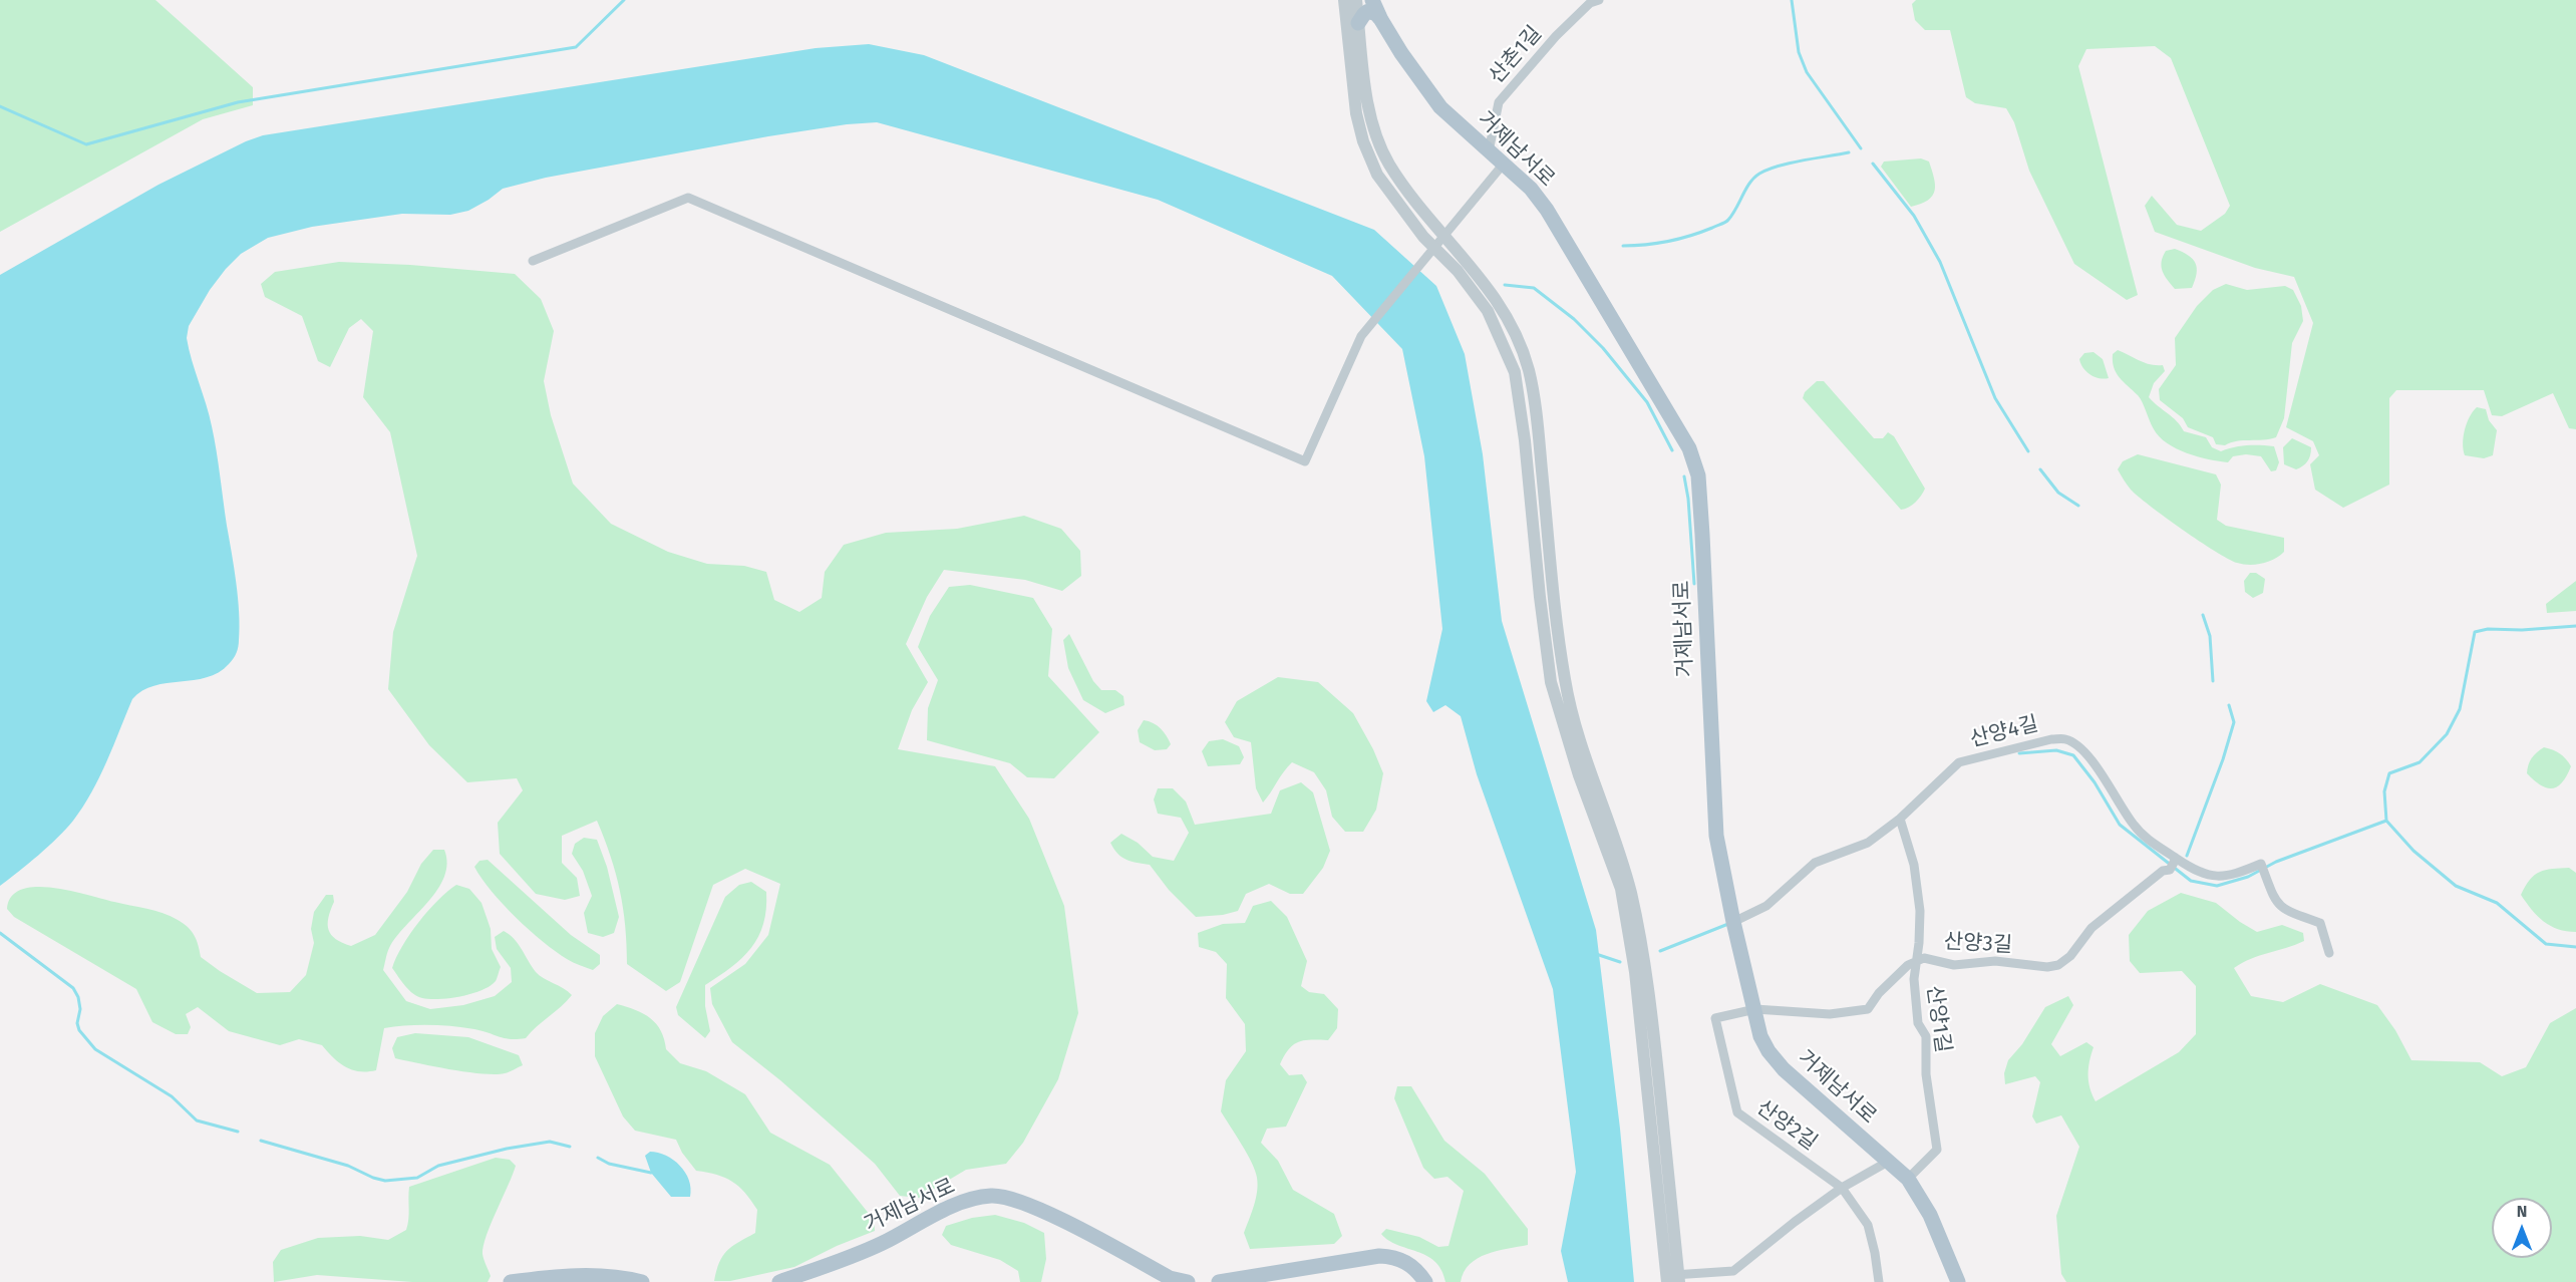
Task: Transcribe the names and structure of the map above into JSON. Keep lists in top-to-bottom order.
{
  "streets": {
    "main road": ["거제남서로"],
    "street": [
      "산촌1길",
      "산양4길",
      "산양3길",
      "산양1길",
      "산양2길"
    ]
  },
  "crossings": [
    ["산촌1길", "거제남서로"],
    ["거제남서로", "산양4길"],
    ["거제남서로", "산양3길"],
    ["거제남서로", "산양1길"],
    ["거제남서로", "산양2길"],
    ["산양4길", "산양3길"],
    ["산양4길", "산양1길"],
    ["산양3길", "산양1길"],
    ["산양3길", "산양2길"]
  ],
  "north": "top"
}
